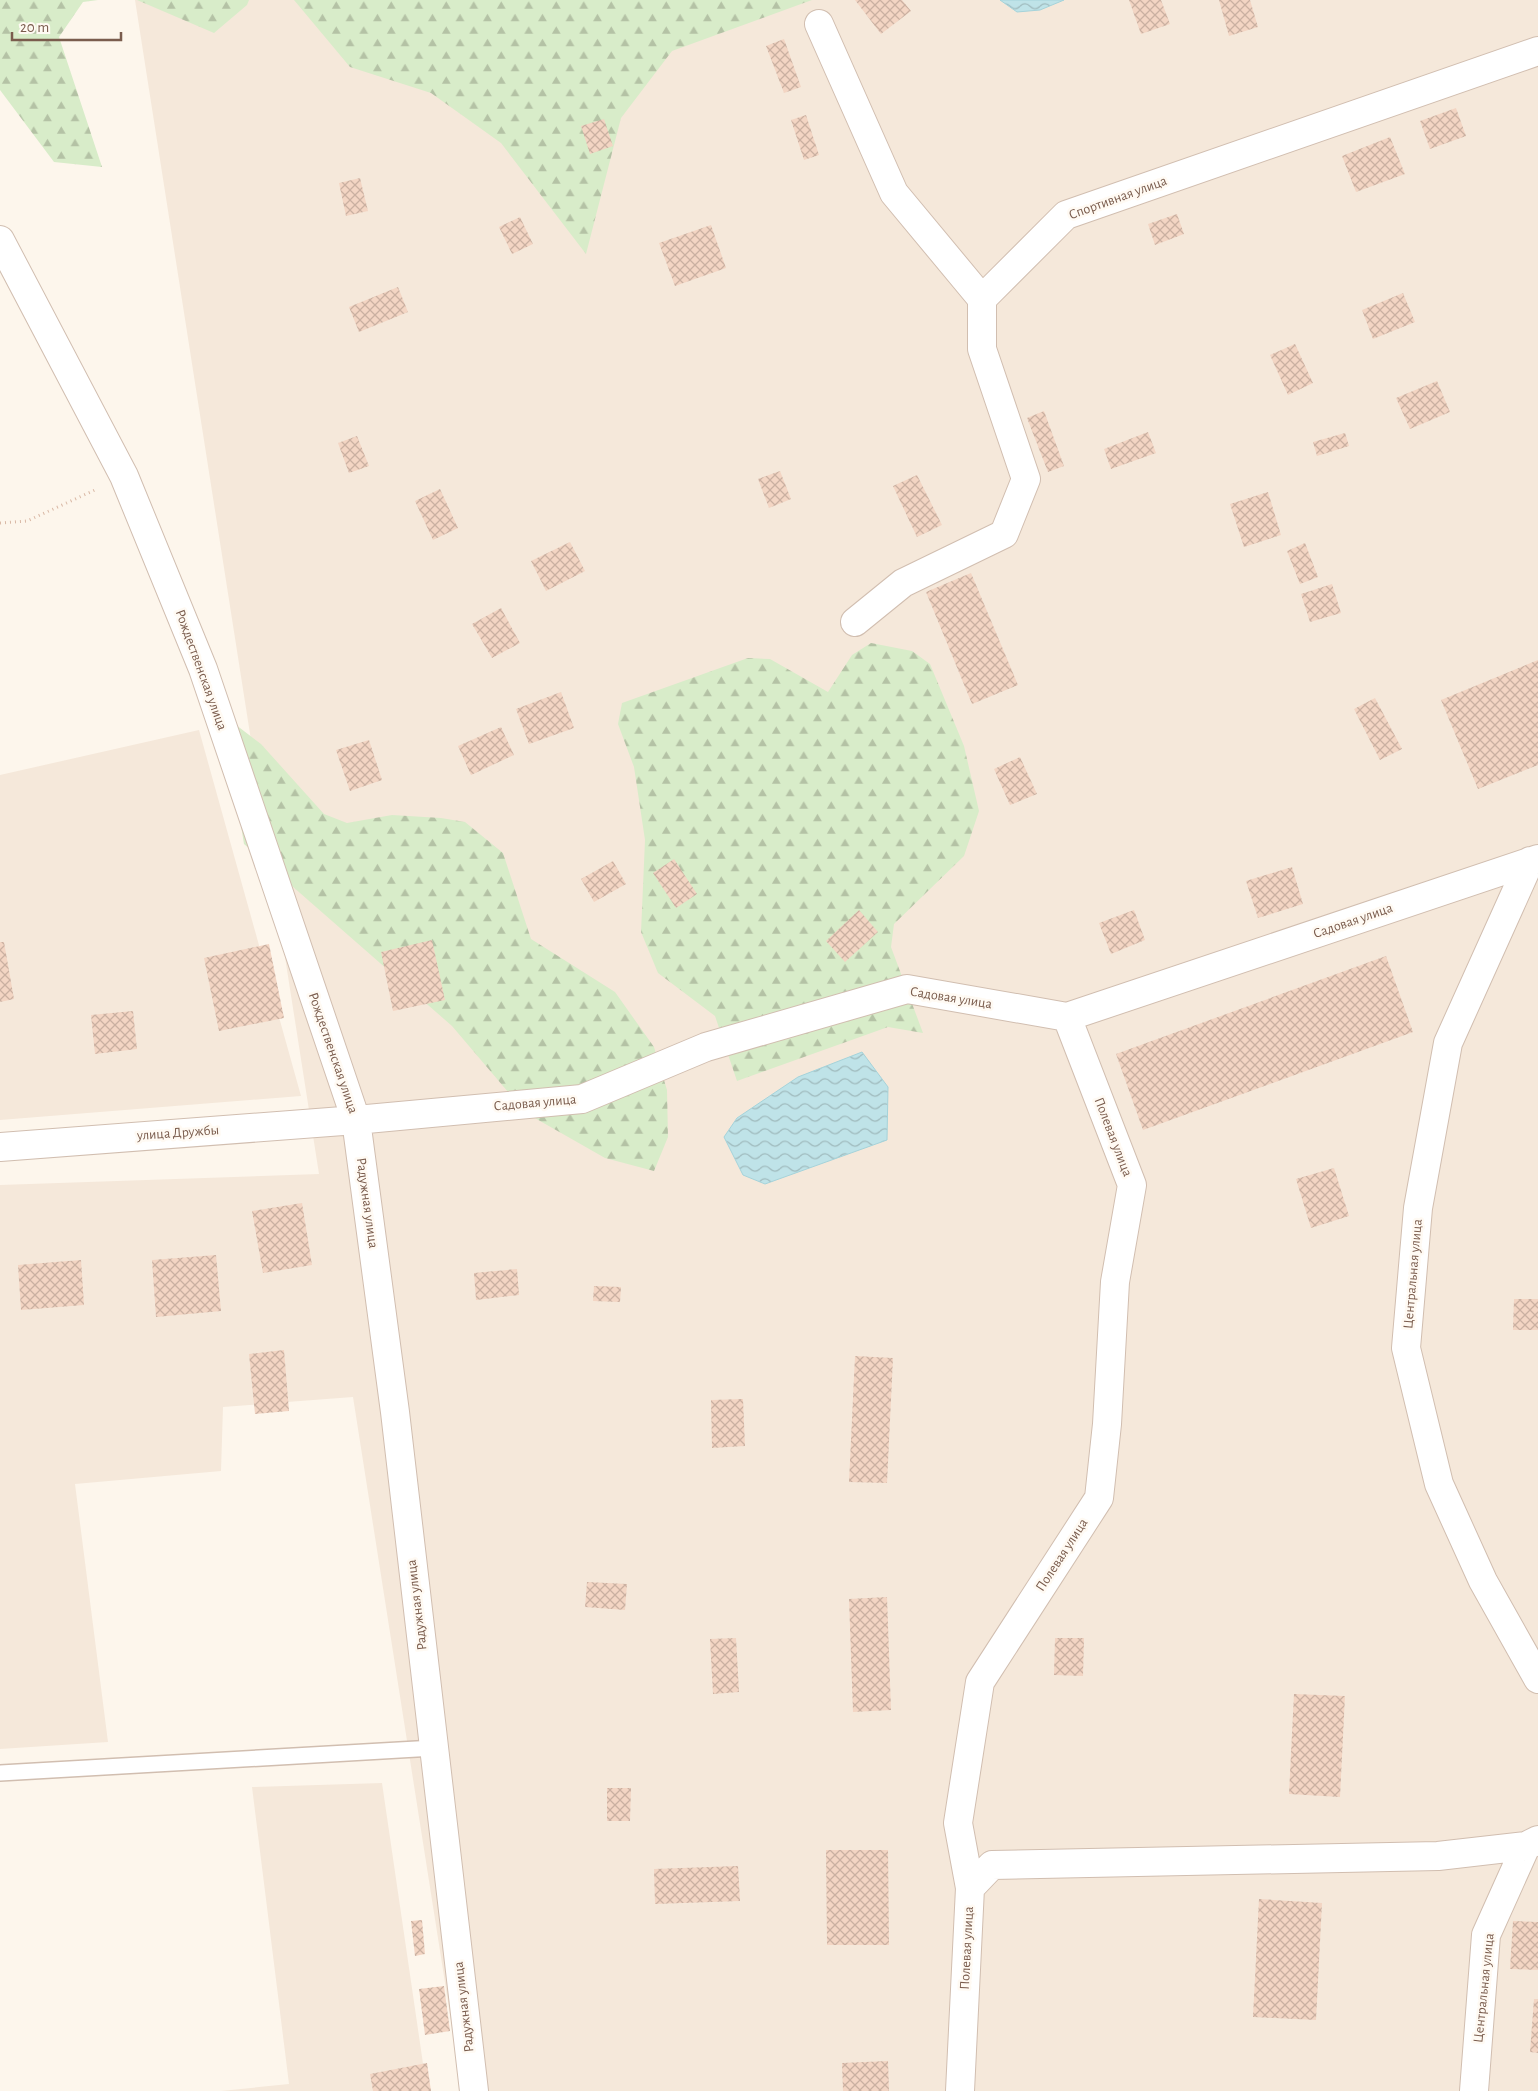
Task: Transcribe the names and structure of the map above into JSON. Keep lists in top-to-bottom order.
{
  "streets": {
    "street": [
      "Спортивная улица",
      "Рождественская улица",
      "Садовая улица",
      "улица Дружбы",
      "Полевая улица",
      "Радужная улица",
      "Центральная улица"
    ]
  },
  "crossings": [
    ["Рождественская улица", "Садовая улица"],
    ["Рождественская улица", "улица Дружбы"],
    ["Рождественская улица", "Радужная улица"],
    ["Садовая улица", "улица Дружбы"],
    ["Садовая улица", "Полевая улица"],
    ["Садовая улица", "Радужная улица"],
    ["Садовая улица", "Центральная улица"],
    ["улица Дружбы", "Радужная улица"]
  ],
  "scale_bar": "20 m"
}
